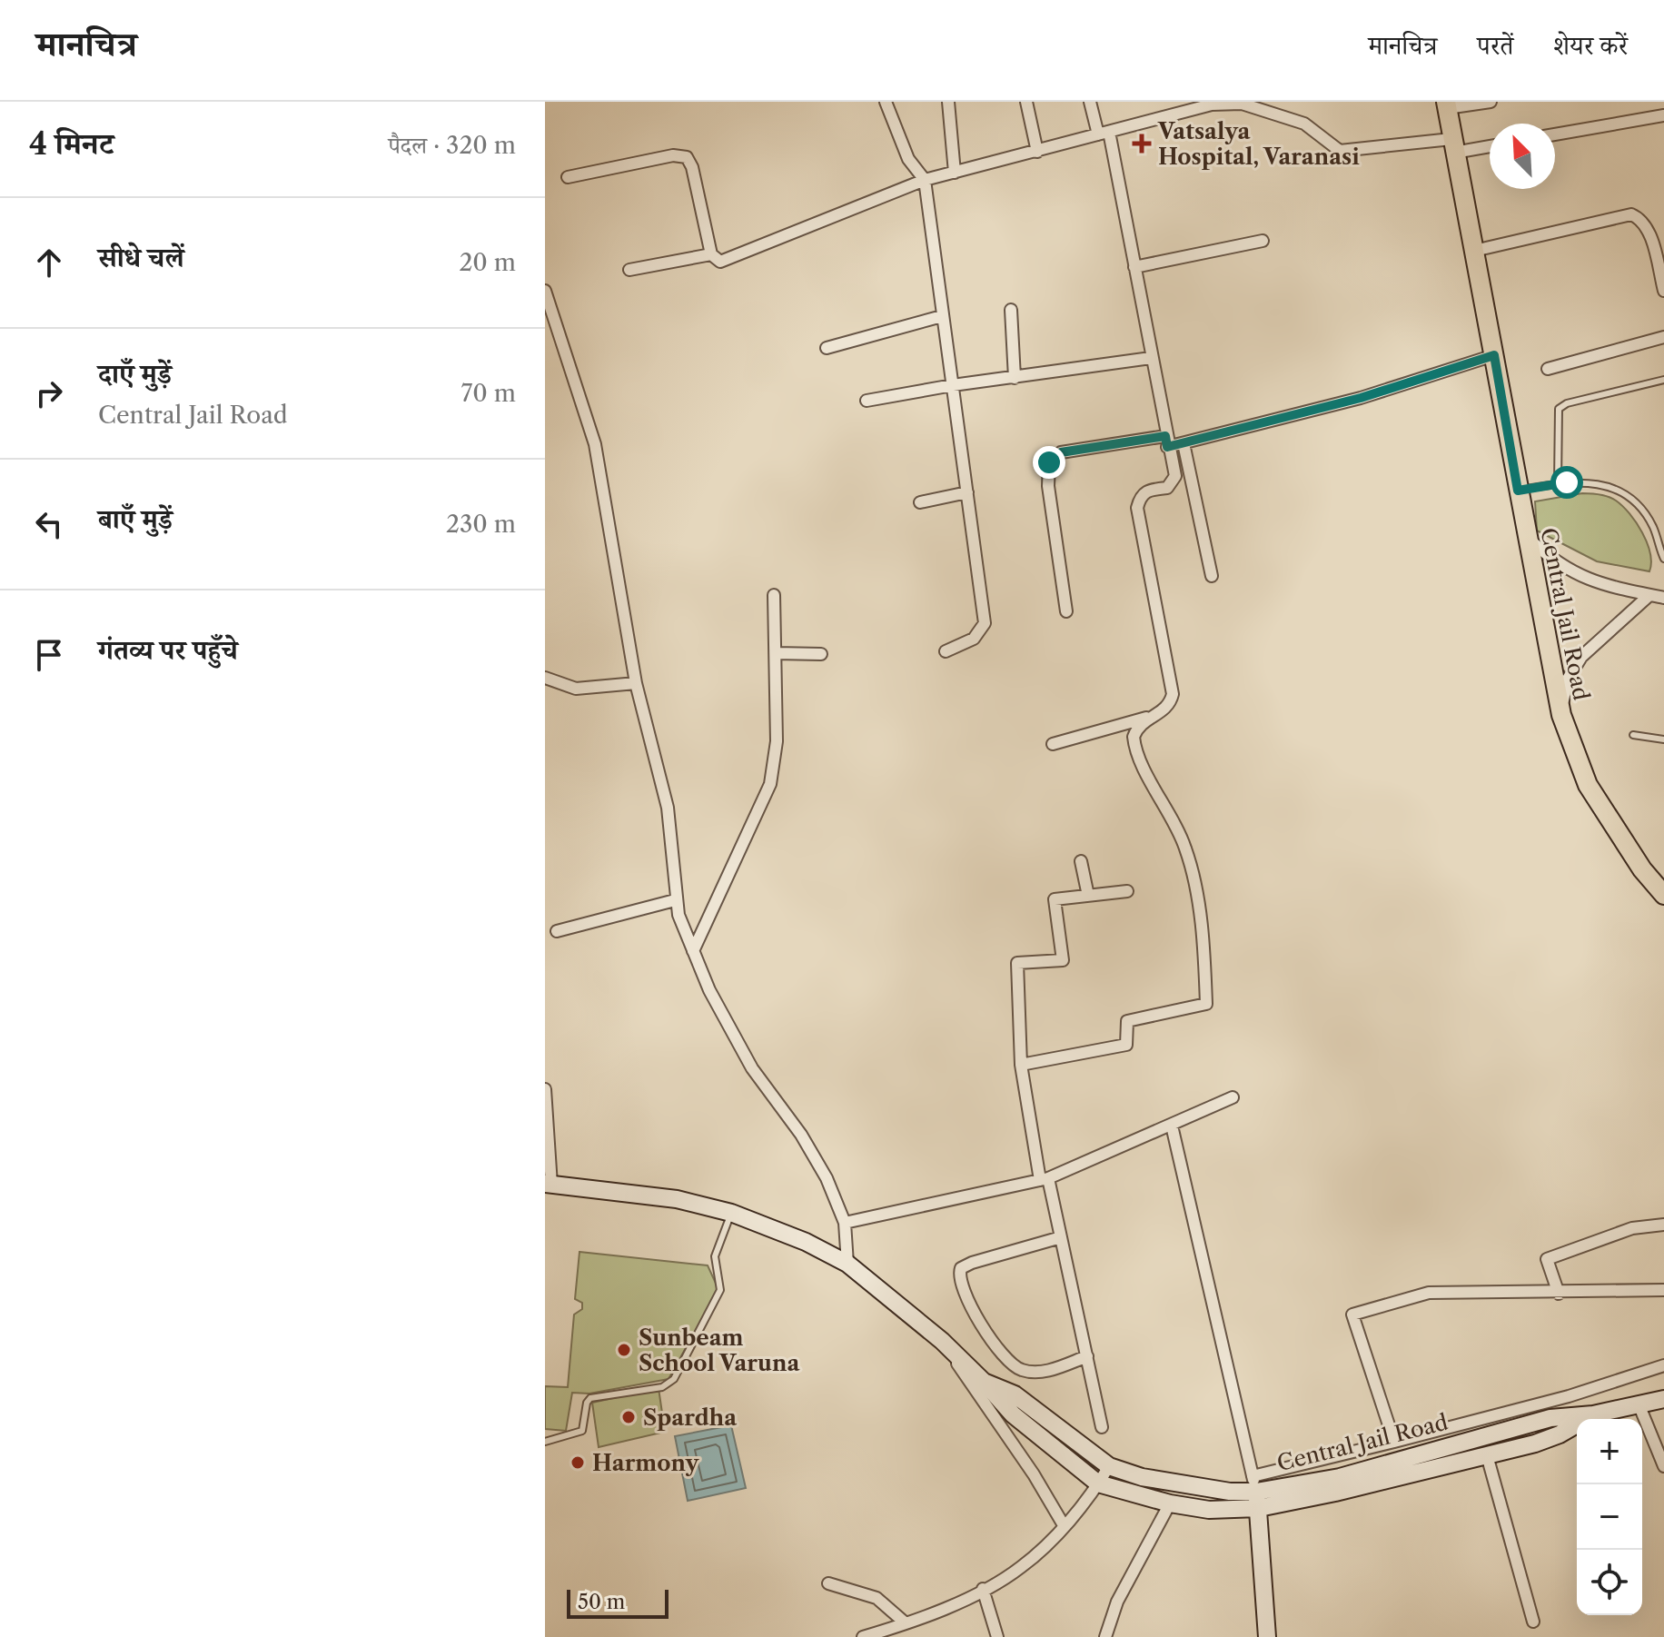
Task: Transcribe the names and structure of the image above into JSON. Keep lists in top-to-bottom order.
{
  "streets": {
    "main road": ["Central Jail Road"]
  },
  "places": {
    "health": ["Vatsalya Hospital, Varanasi"],
    "other": ["Sunbeam School Varuna", "Spardha", "Harmony"]
  },
  "scale_bar": "50 m",
  "north": "top left",
  "page": {
    "header": "मानचित्र",
    "nav": ["मानचित्र", "परतें", "शेयर करें"],
    "heading": ["4 मिनट", "पैदल · 320 m"],
    "list": [
      ["सीधे चलें", "20 m"],
      ["दाएँ मुड़ें", "Central Jail Road", "70 m"],
      ["बाएँ मुड़ें", "230 m"],
      "गंतव्य पर पहुँचे"
    ],
    "map_buttons": ["+", "−"],
    "scale": "50 m"
  }
}
